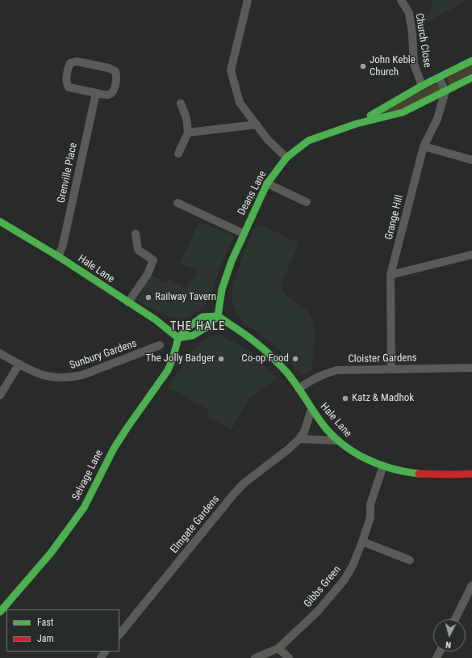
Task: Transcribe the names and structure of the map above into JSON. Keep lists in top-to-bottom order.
{
  "streets": {
    "main road": ["Deans Lane", "Hale Lane", "Selvage Lane"],
    "street": [
      "Church Close",
      "Grenville Place",
      "Grange Hill",
      "Sunbury Gardens",
      "Cloister Gardens",
      "Elmgate Gardens",
      "Gibbs Green"
    ]
  },
  "crossings": [
    ["Church Close", "Deans Lane"],
    ["Grenville Place", "Hale Lane"],
    ["Deans Lane", "Grange Hill"],
    ["Deans Lane", "Hale Lane"],
    ["Grange Hill", "Cloister Gardens"],
    ["Hale Lane", "Cloister Gardens"],
    ["Hale Lane", "Selvage Lane"],
    ["Hale Lane", "Elmgate Gardens"],
    ["Hale Lane", "Gibbs Green"]
  ],
  "districts": ["THE HALE"],
  "places": [
    "John Keble Church",
    "Railway Tavern",
    "The Jolly Badger",
    "Co-op Food",
    "Katz & Madhok"
  ],
  "legend": ["Fast", "Jam"],
  "north": "bottom"
}
